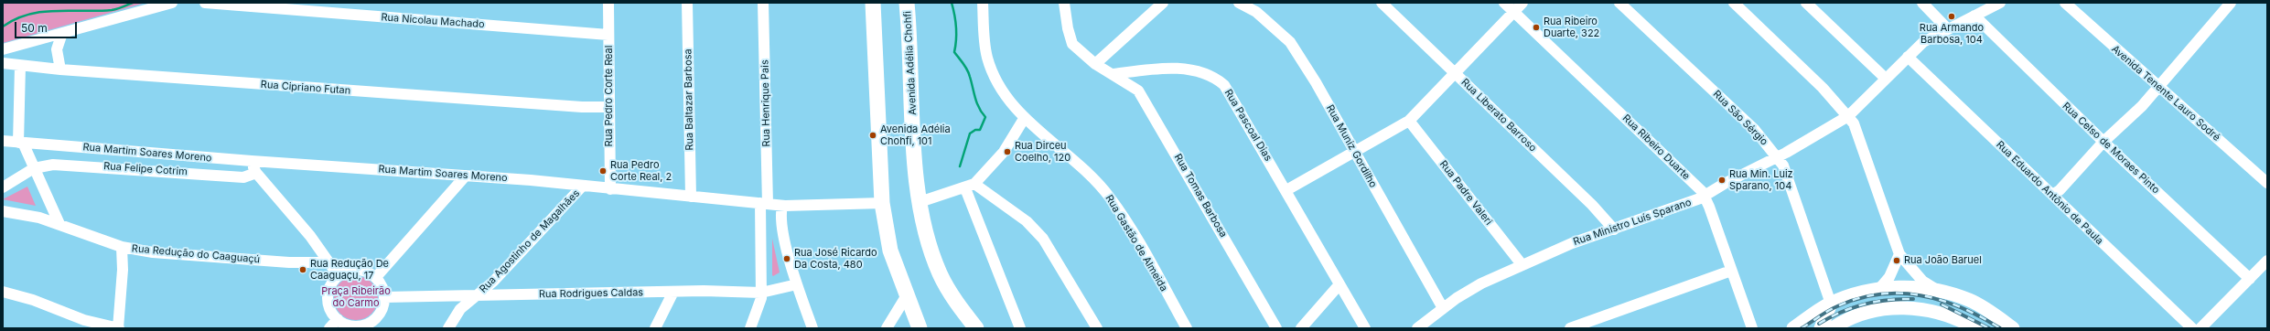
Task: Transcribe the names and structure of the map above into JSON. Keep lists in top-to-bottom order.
{
  "streets": {
    "highway": ["Avenida Adélia Chohfi"],
    "street": [
      "Rua Nicolau Machado",
      "Rua Cipriano Futan",
      "Avenida Tenente Lauro Sodré",
      "Rua Pedro Corte Real",
      "Rua Baltazar Barbosa",
      "Rua Henrique Pais",
      "Rua Liberato Barroso",
      "Rua São Sérgio",
      "Rua Pascoal Dias",
      "Rua Muniz Gordilho",
      "Rua Ribeiro Duarte",
      "Rua Celso de Moraes Pinto",
      "Rua Martim Soares Moreno",
      "Rua Felipe Cotrim",
      "Rua Padre Valeri",
      "Rua Eduardo Antônio de Paula",
      "Rua Tomas Barbosa",
      "Rua Ministro Luís Sparano",
      "Rua Agostinho de Magalhães",
      "Rua Gastão de Almeida",
      "Rua Redução do Caaguaçú",
      "Rua Rodrigues Caldas"
    ]
  },
  "crossings": [
    ["Rua Nicolau Machado", "Rua Pedro Corte Real"],
    ["Rua Cipriano Futan", "Rua Pedro Corte Real"],
    ["Rua Pedro Corte Real", "Rua Martim Soares Moreno"],
    ["Rua Baltazar Barbosa", "Rua Martim Soares Moreno"],
    ["Rua Henrique Pais", "Rua Martim Soares Moreno"],
    ["Rua Henrique Pais", "Rua Rodrigues Caldas"],
    ["Rua Liberato Barroso", "Rua Ministro Luís Sparano"],
    ["Rua São Sérgio", "Rua Ministro Luís Sparano"],
    ["Rua Pascoal Dias", "Rua Tomas Barbosa"],
    ["Rua Muniz Gordilho", "Rua Ministro Luís Sparano"],
    ["Rua Ribeiro Duarte", "Rua Ministro Luís Sparano"],
    ["Rua Celso de Moraes Pinto", "Rua Ministro Luís Sparano"],
    ["Rua Martim Soares Moreno", "Rua Agostinho de Magalhães"],
    ["Rua Padre Valeri", "Rua Ministro Luís Sparano"],
    ["Rua Eduardo Antônio de Paula", "Rua Ministro Luís Sparano"],
    ["Rua Agostinho de Magalhães", "Rua Rodrigues Caldas"]
  ],
  "parks": ["Praça Ribeirão do Carmo"],
  "places": [
    "Rua Armando Barbosa, 104",
    "Rua Ribeiro Duarte, 322",
    "Avenida Adélia Chohfi, 101",
    "Rua Dirceu Coelho, 120",
    "Rua Pedro Corte Real, 2",
    "Rua Min. Luiz Sparano, 104",
    "Rua José Ricardo Da Costa, 480",
    "Rua João Baruel",
    "Rua Redução De Caaguaçu, 17"
  ],
  "scale_bar": "50 m"
}
